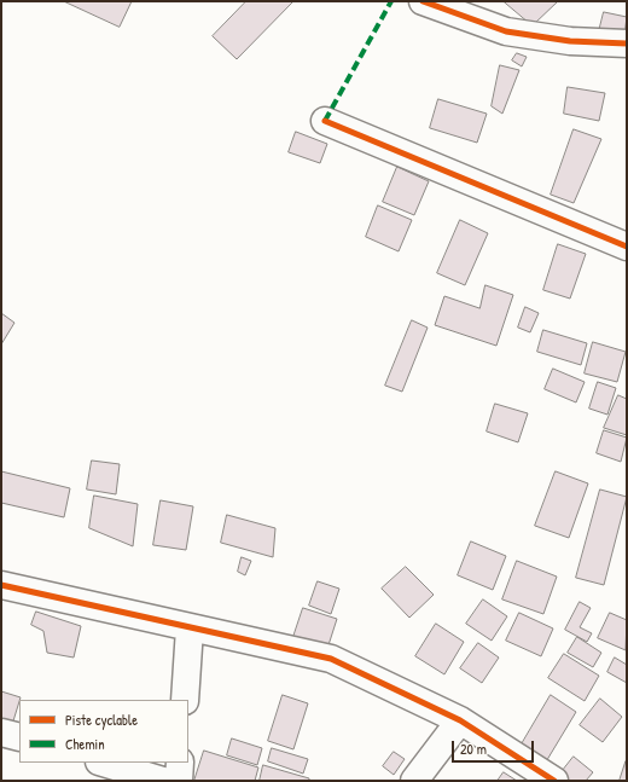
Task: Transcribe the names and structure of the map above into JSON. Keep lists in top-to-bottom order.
{
  "legend": ["Piste cyclable", "Chemin"],
  "scale_bar": "20 m"
}
